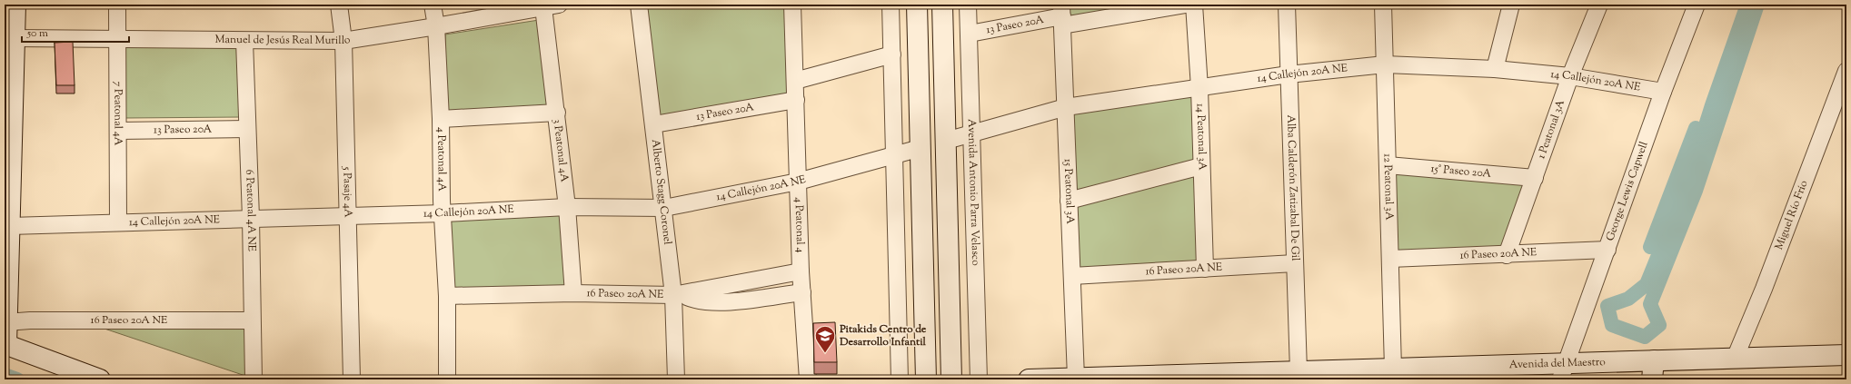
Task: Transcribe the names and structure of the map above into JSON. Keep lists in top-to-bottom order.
{
  "streets": {
    "street": [
      "13 Paseo 20A",
      "Manuel de Jesús Real Murillo",
      "14 Callejón 20A NE",
      "7 Peatonal 4A",
      "1 Peatonal 3A",
      "14 Peatonal 3A",
      "3 Peatonal 4A",
      "4 Peatonal 4A",
      "15° Paseo 20A",
      "12 Peatonal 3A",
      "Alba Calderón Zatizabal De Gil",
      "5 Pasaje 4A",
      "Alberto Stagg Coronel",
      "Avenida Antonio Parra Velasco",
      "15 Peatonal 3A",
      "George Lewis Capwell",
      "6 Peatonal 4A NE",
      "Miguel Río Frío",
      "4 Peatonal 4",
      "16 Paseo 20A NE",
      "Avenida del Maestro"
    ]
  },
  "crossings": [
    ["13 Paseo 20A", "7 Peatonal 4A"],
    ["13 Paseo 20A", "Alberto Stagg Coronel"],
    ["13 Paseo 20A", "Avenida Antonio Parra Velasco"],
    ["13 Paseo 20A", "15 Peatonal 3A"],
    ["13 Paseo 20A", "6 Peatonal 4A NE"],
    ["13 Paseo 20A", "4 Peatonal 4"],
    ["Manuel de Jesús Real Murillo", "7 Peatonal 4A"],
    ["Manuel de Jesús Real Murillo", "3 Peatonal 4A"],
    ["Manuel de Jesús Real Murillo", "4 Peatonal 4A"],
    ["Manuel de Jesús Real Murillo", "5 Pasaje 4A"],
    ["Manuel de Jesús Real Murillo", "6 Peatonal 4A NE"],
    ["14 Callejón 20A NE", "7 Peatonal 4A"],
    ["14 Callejón 20A NE", "1 Peatonal 3A"],
    ["14 Callejón 20A NE", "14 Peatonal 3A"],
    ["14 Callejón 20A NE", "3 Peatonal 4A"],
    ["14 Callejón 20A NE", "4 Peatonal 4A"],
    ["14 Callejón 20A NE", "12 Peatonal 3A"],
    ["14 Callejón 20A NE", "Alba Calderón Zatizabal De Gil"],
    ["14 Callejón 20A NE", "5 Pasaje 4A"],
    ["14 Callejón 20A NE", "Alberto Stagg Coronel"],
    ["14 Callejón 20A NE", "Avenida Antonio Parra Velasco"],
    ["14 Callejón 20A NE", "15 Peatonal 3A"],
    ["14 Callejón 20A NE", "George Lewis Capwell"],
    ["14 Callejón 20A NE", "6 Peatonal 4A NE"],
    ["14 Callejón 20A NE", "4 Peatonal 4"],
    ["1 Peatonal 3A", "15° Paseo 20A"],
    ["1 Peatonal 3A", "16 Paseo 20A NE"],
    ["14 Peatonal 3A", "16 Paseo 20A NE"],
    ["3 Peatonal 4A", "16 Paseo 20A NE"],
    ["4 Peatonal 4A", "16 Paseo 20A NE"],
    ["15° Paseo 20A", "12 Peatonal 3A"],
    ["12 Peatonal 3A", "16 Paseo 20A NE"],
    ["12 Peatonal 3A", "Avenida del Maestro"],
    ["Alba Calderón Zatizabal De Gil", "16 Paseo 20A NE"],
    ["Alba Calderón Zatizabal De Gil", "Avenida del Maestro"],
    ["Alberto Stagg Coronel", "16 Paseo 20A NE"],
    ["15 Peatonal 3A", "16 Paseo 20A NE"],
    ["15 Peatonal 3A", "Avenida del Maestro"],
    ["George Lewis Capwell", "16 Paseo 20A NE"],
    ["George Lewis Capwell", "Avenida del Maestro"],
    ["6 Peatonal 4A NE", "16 Paseo 20A NE"],
    ["Miguel Río Frío", "Avenida del Maestro"],
    ["4 Peatonal 4", "16 Paseo 20A NE"]
  ],
  "places": {
    "school or university": ["Pitakids Centro de Desarrollo Infantil"]
  },
  "scale_bar": "50 m"
}
